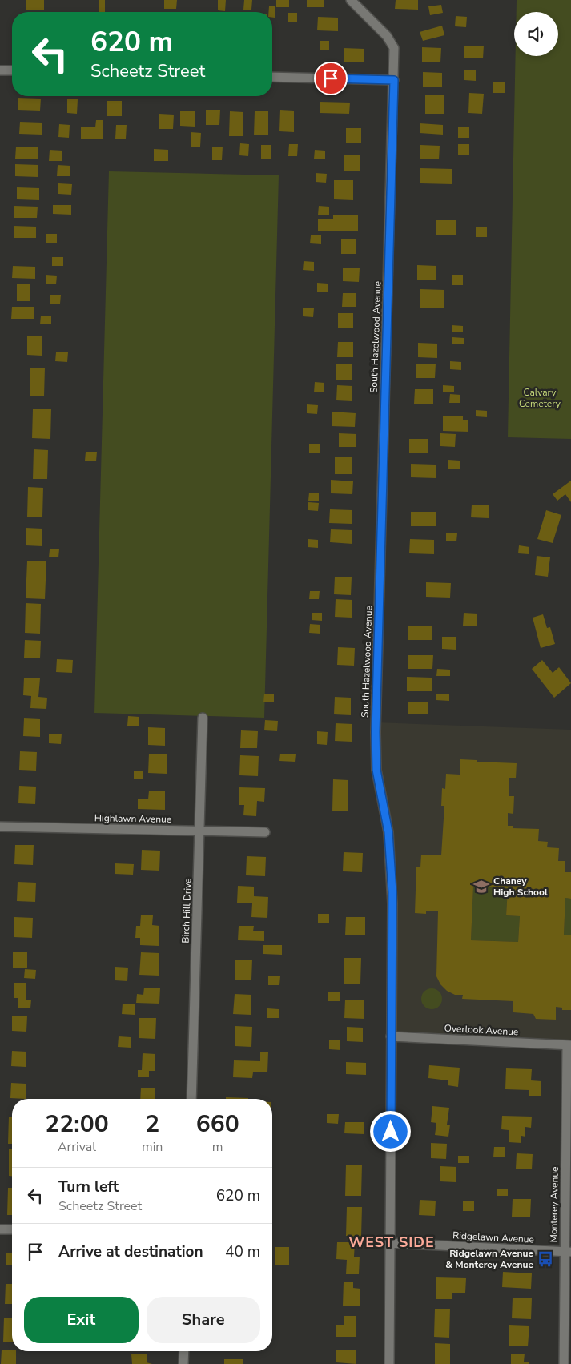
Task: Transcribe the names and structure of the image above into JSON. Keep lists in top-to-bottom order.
{
  "streets": {
    "street": [
      "South Hazelwood Avenue",
      "Highlawn Avenue",
      "Birch Hill Drive",
      "Overlook Avenue",
      "Monterey Avenue",
      "Ridgelawn Avenue"
    ]
  },
  "crossings": [
    ["South Hazelwood Avenue", "Overlook Avenue"],
    ["South Hazelwood Avenue", "Ridgelawn Avenue"],
    ["Highlawn Avenue", "Birch Hill Drive"],
    ["Overlook Avenue", "Monterey Avenue"],
    ["Monterey Avenue", "Ridgelawn Avenue"]
  ],
  "districts": ["WEST SIDE"],
  "parks": ["Calvary Cemetery"],
  "places": {
    "school or university": ["Chaney High School"],
    "bus stop": ["Ridgelawn Avenue & Monterey Avenue"]
  },
  "page": {
    "turn": ["620 m", "Scheetz Street"],
    "eta": [
      "22:00",
      "Arrival",
      "2",
      "min",
      "660",
      "m"
    ],
    "list": [
      {
        "name": "Turn left",
        "note": "Scheetz Street",
        "value": "620 m"
      },
      {
        "name": "Arrive at destination",
        "value": "40 m"
      }
    ],
    "buttons": ["Exit", "Share"]
  }
}
